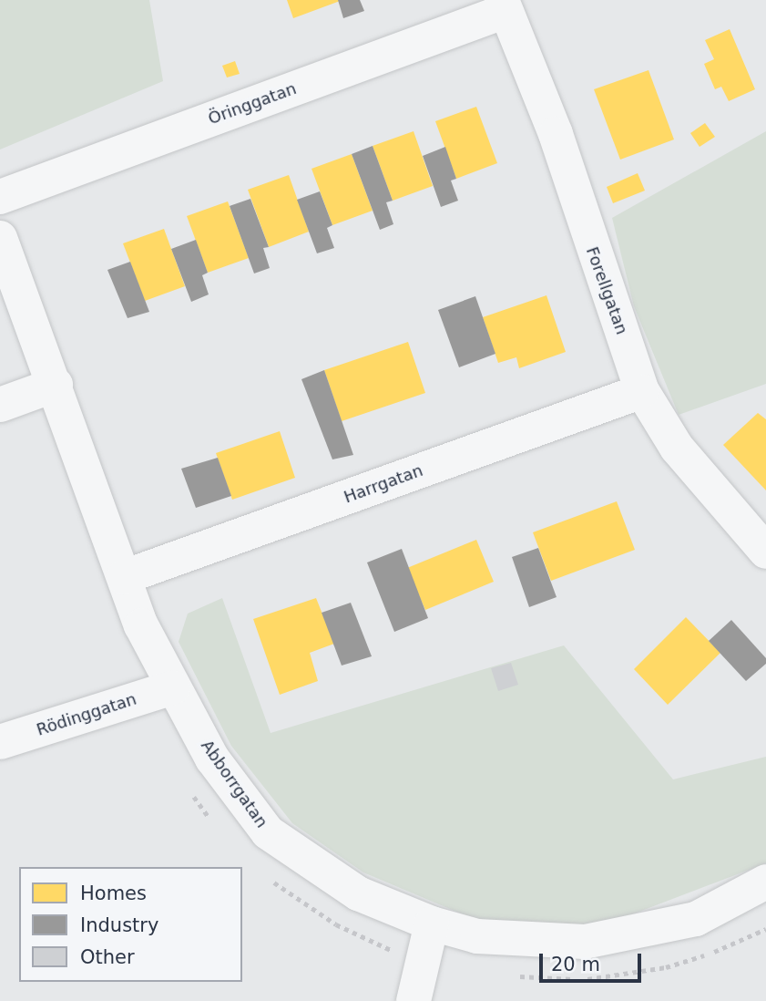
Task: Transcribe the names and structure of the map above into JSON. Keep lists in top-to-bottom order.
{
  "streets": {
    "street": [
      "Öringgatan",
      "Forellgatan",
      "Harrgatan",
      "Rödinggatan",
      "Abborrgatan"
    ]
  },
  "crossings": [
    ["Öringgatan", "Forellgatan"],
    ["Forellgatan", "Harrgatan"],
    ["Harrgatan", "Abborrgatan"],
    ["Rödinggatan", "Abborrgatan"]
  ],
  "legend": ["Homes", "Industry", "Other"],
  "scale_bar": "20 m"
}
